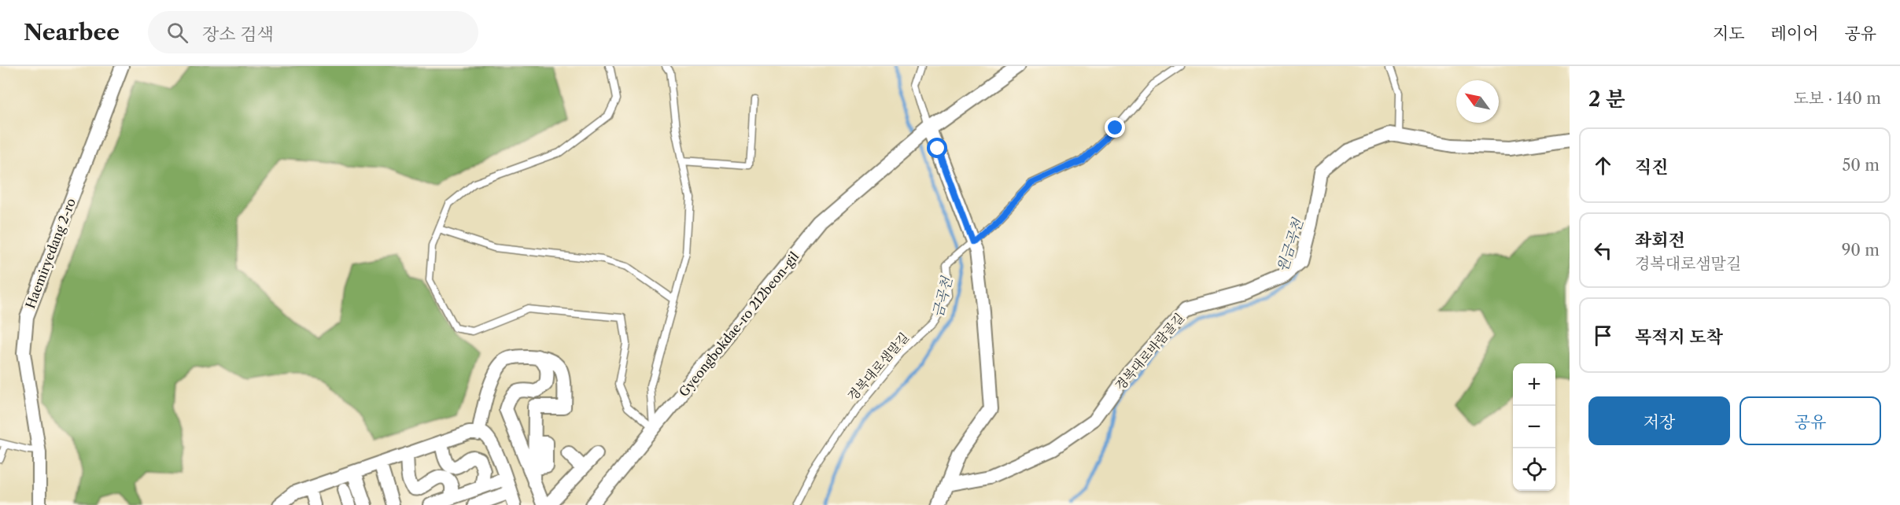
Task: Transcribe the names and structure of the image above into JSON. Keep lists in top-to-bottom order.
{
  "streets": {
    "street": ["Haemiryedang 2-ro", "Gyeongbokdae-ro 212beon-gil", "경복대로바람골길"],
    "lane": ["경복대로샘말길"]
  },
  "water": ["원금곡천", "금곡천"],
  "north": "top left",
  "page": {
    "header": "Nearbee",
    "search": "장소 검색",
    "nav": ["지도", "레이어", "공유"],
    "heading": ["2 분", "도보 · 140 m"],
    "list": [
      ["직진", "50 m"],
      ["좌회전", "경복대로샘말길", "90 m"],
      "목적지 도착"
    ],
    "map_buttons": ["+", "−"],
    "buttons": ["저장", "공유"]
  }
}
